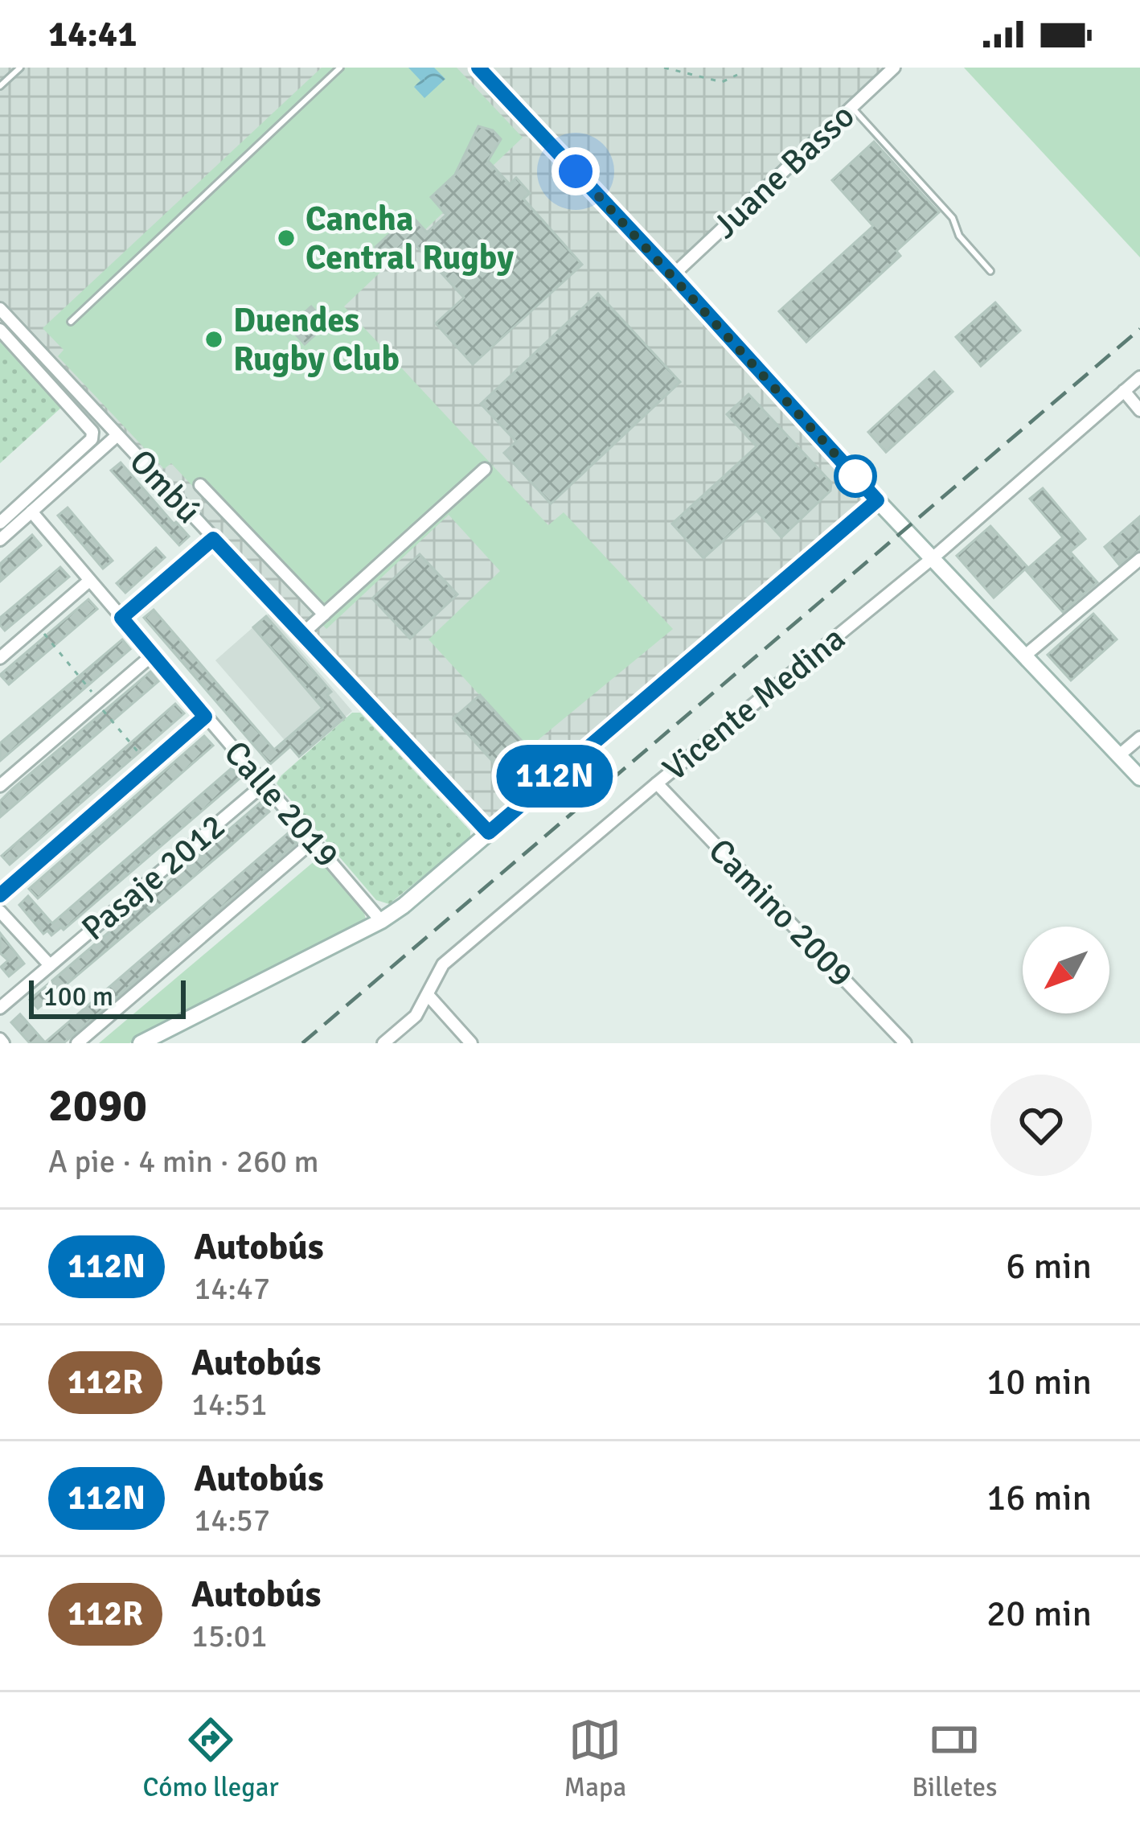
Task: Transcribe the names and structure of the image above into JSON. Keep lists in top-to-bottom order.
{
  "streets": {
    "street": [
      "Juane Basso",
      "Ombú",
      "Vicente Medina",
      "Calle 2019",
      "Pasaje 2012",
      "Camino 2009"
    ]
  },
  "crossings": [
    ["Vicente Medina", "Camino 2009"],
    ["Calle 2019", "Pasaje 2012"]
  ],
  "places": ["Cancha Central Rugby", "Duendes Rugby Club"],
  "lines": ["bus line 112N"],
  "scale_bar": "100 m",
  "north": "bottom left",
  "page": {
    "status": "14:41",
    "on_map": "112N",
    "scale": "100 m",
    "heading": ["2090", "A pie · 4 min · 260 m"],
    "list": [
      {
        "mark": "112N",
        "name": "Autobús",
        "note": "14:47",
        "value": "6 min"
      },
      {
        "mark": "112R",
        "name": "Autobús",
        "note": "14:51",
        "value": "10 min"
      },
      {
        "mark": "112N",
        "name": "Autobús",
        "note": "14:57",
        "value": "16 min"
      },
      {
        "mark": "112R",
        "name": "Autobús",
        "note": "15:01",
        "value": "20 min"
      }
    ],
    "tabs": ["Cómo llegar", "Mapa", "Billetes"]
  }
}
